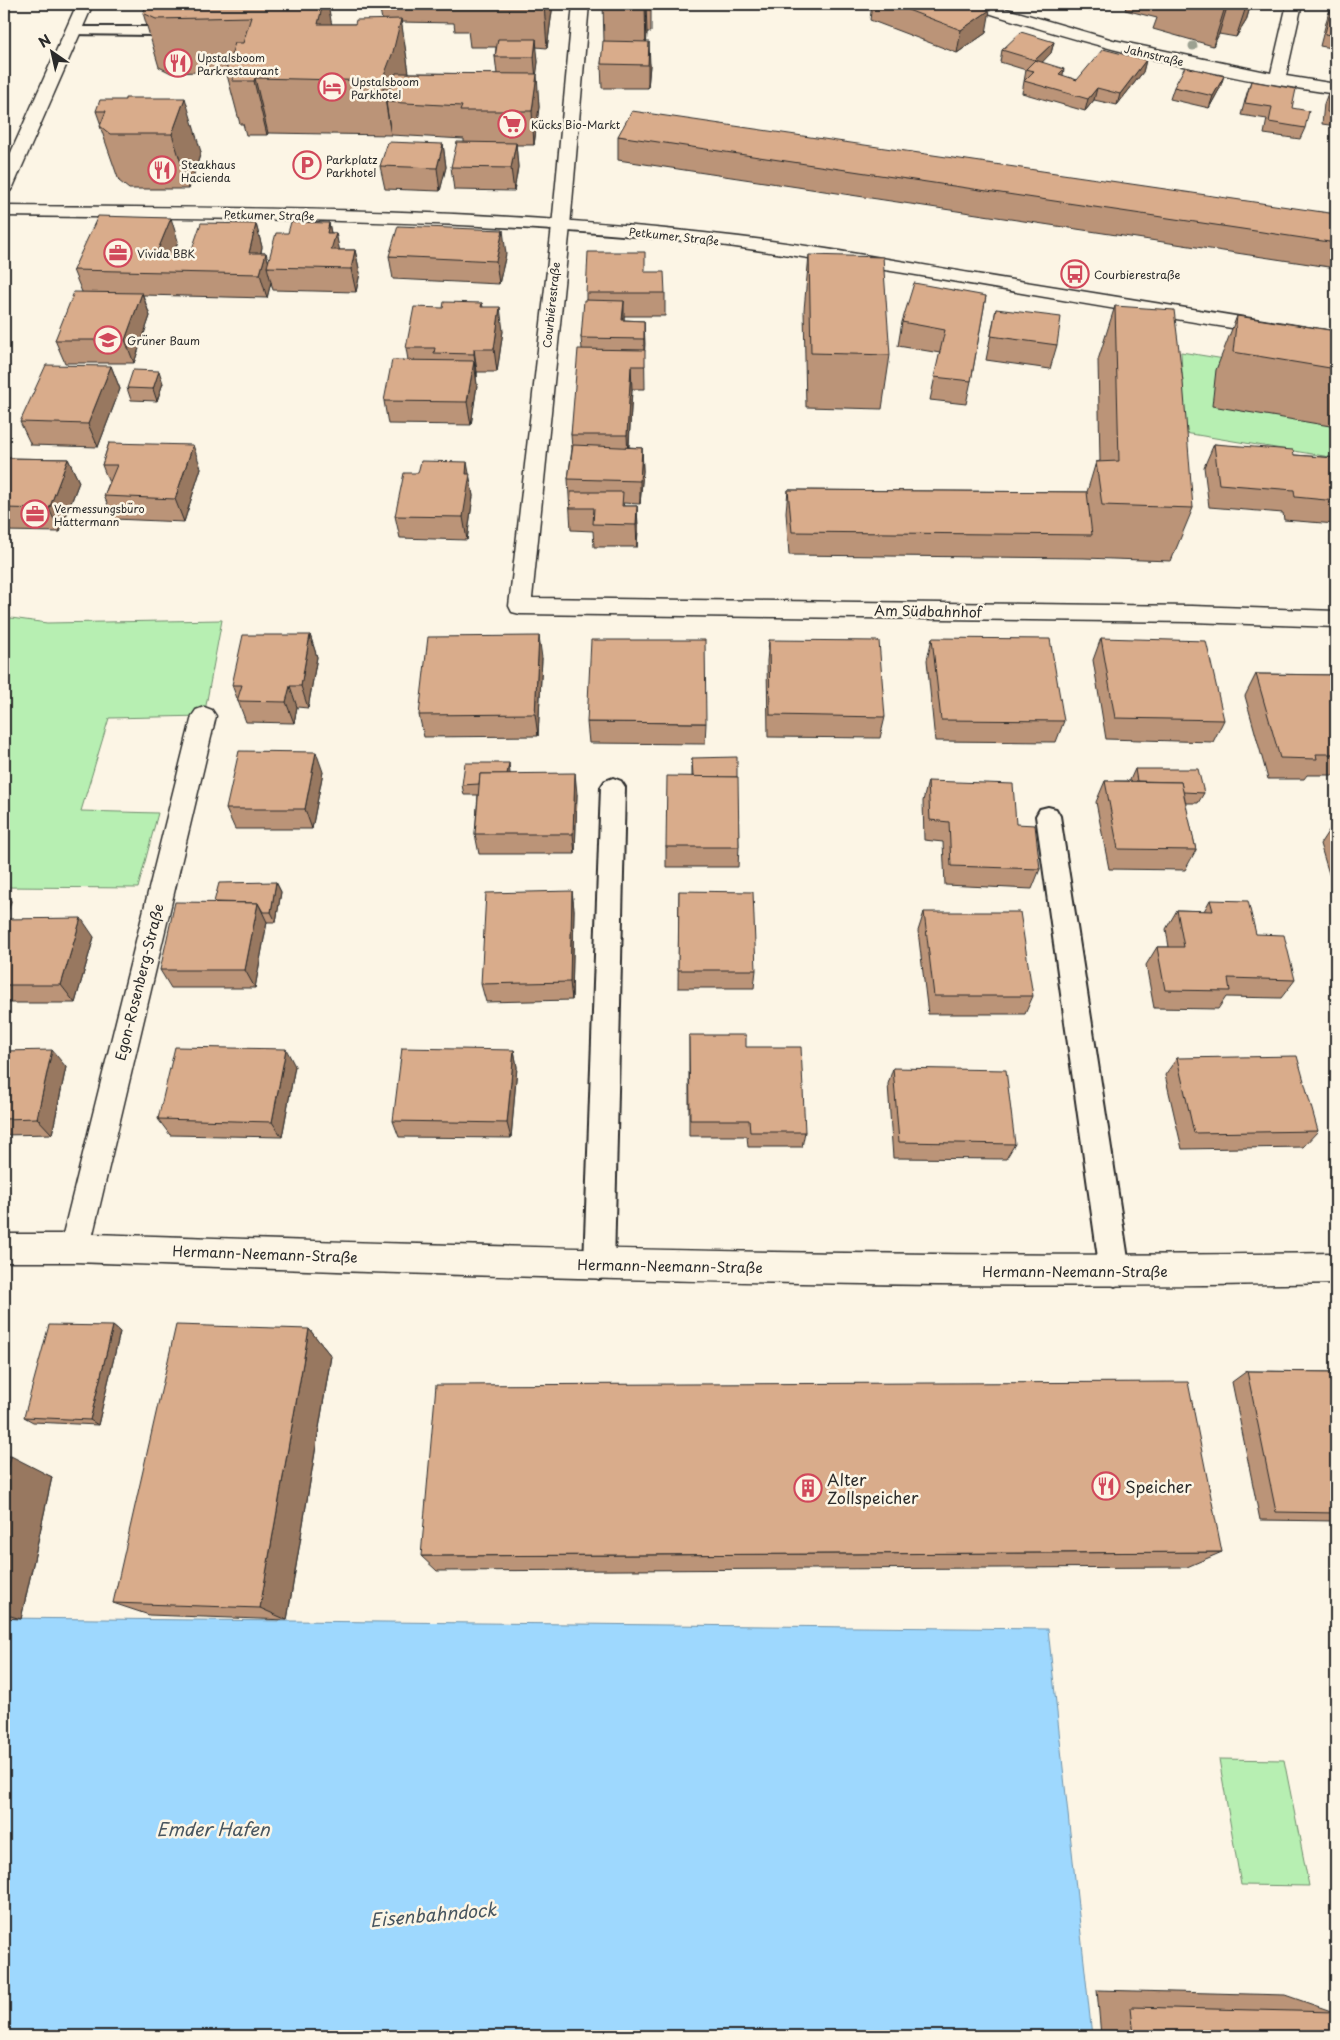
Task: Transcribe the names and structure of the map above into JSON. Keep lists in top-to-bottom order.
{
  "streets": {
    "street": [
      "Jahnstraße",
      "Petkumer Straße",
      "Courbiérestraße",
      "Am Südbahnhof",
      "Egon-Rosenberg-Straße",
      "Hermann-Neemann-Straße"
    ]
  },
  "crossings": [
    ["Petkumer Straße", "Courbiérestraße"],
    ["Courbiérestraße", "Am Südbahnhof"],
    ["Egon-Rosenberg-Straße", "Hermann-Neemann-Straße"]
  ],
  "water": ["Emder Hafen", "Eisenbahndock"],
  "places": {
    "restaurant": ["Upstalsboom Parkrestaurant", "Steakhaus Hacienda", "Speicher"],
    "hotel": ["Upstalsboom Parkhotel"],
    "supermarket": ["Kücks Bio-Markt"],
    "parking": ["Parkplatz Parkhotel"],
    "office": ["Vivida BBK", "Vermessungsbüro Hattermann"],
    "bus stop": ["Courbierestraße"],
    "school or university": ["Grüner Baum"],
    "building": ["Alter Zollspeicher"]
  },
  "north": "top left"
}
